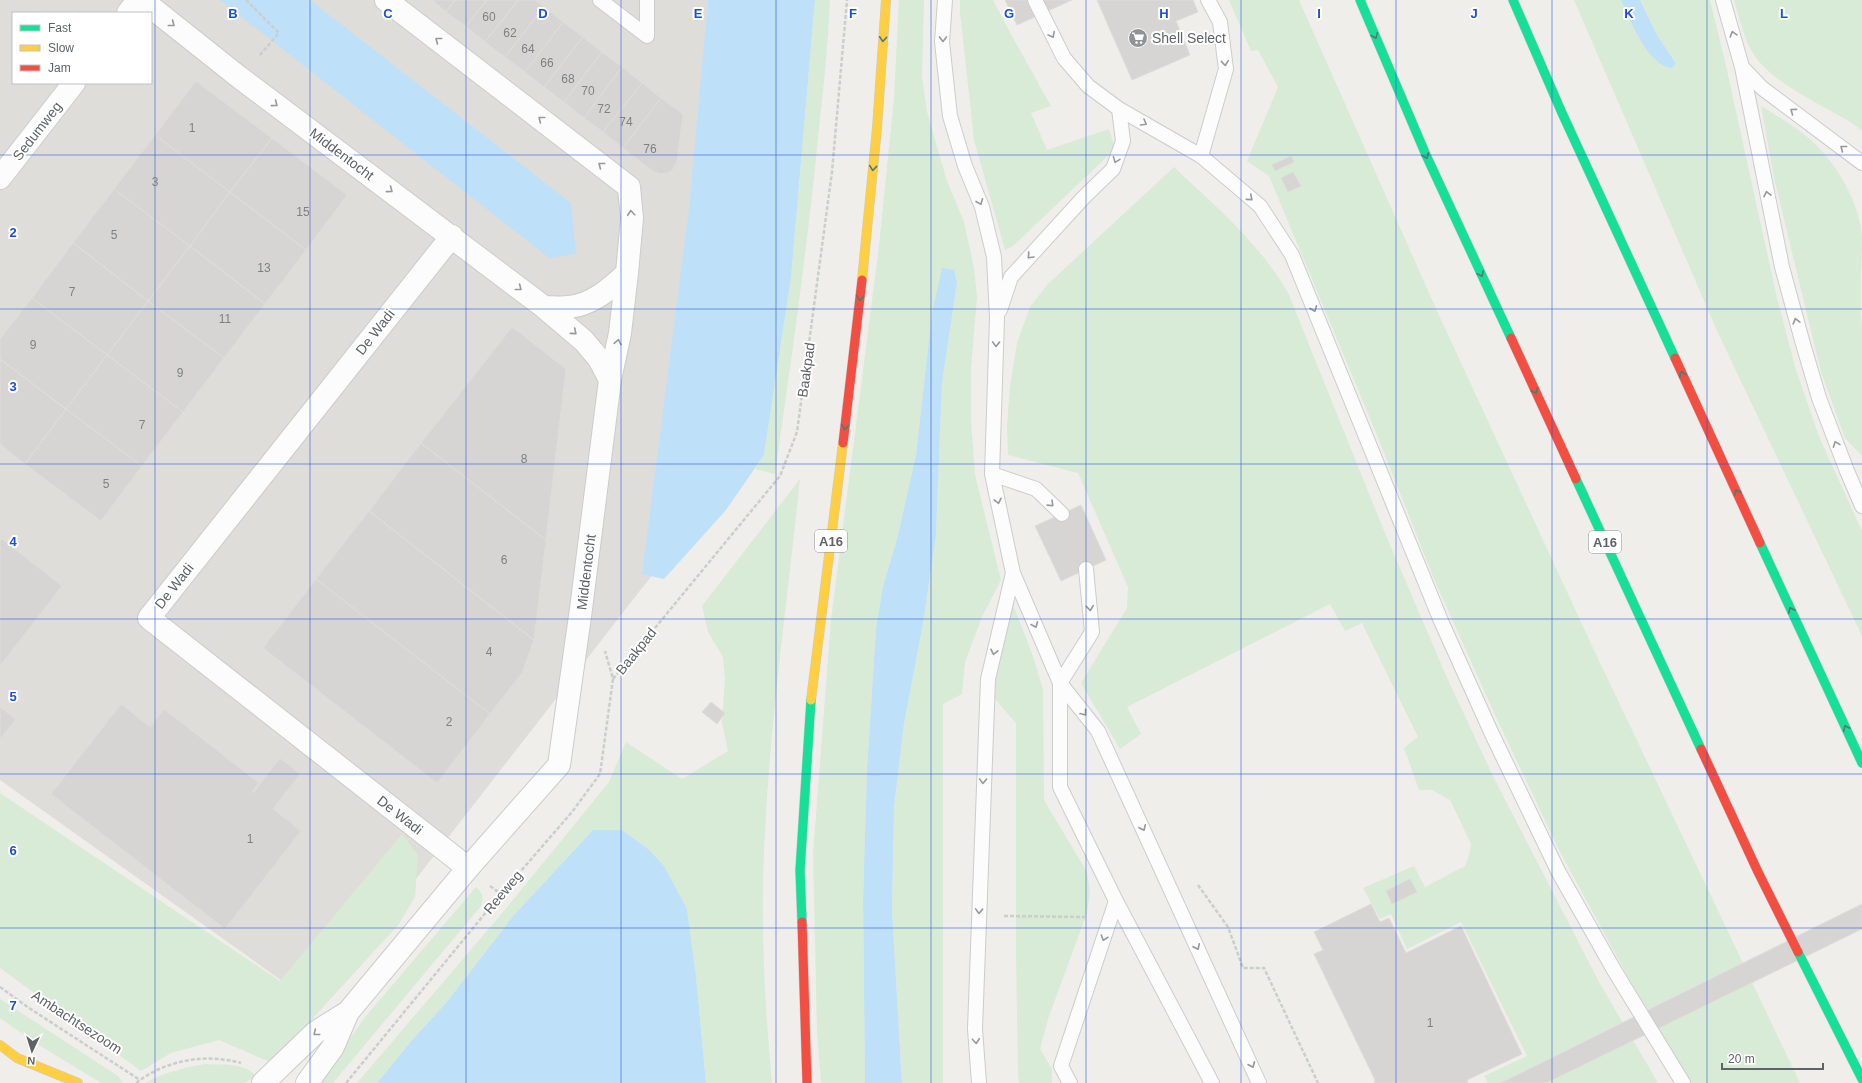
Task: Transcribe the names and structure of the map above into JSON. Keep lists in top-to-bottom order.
{
  "streets": {
    "main road": ["A16"],
    "street": ["Sedumweg", "Middentocht", "De Wadi"],
    "path": ["Baakpad", "Reeweg", "Ambachtsezoom"]
  },
  "crossings": [
    ["Middentocht", "De Wadi"],
    ["Baakpad", "Reeweg"]
  ],
  "places": {
    "supermarket": ["Shell Select"]
  },
  "house_numbers": [
    "60",
    "62",
    "64",
    "66",
    "68",
    "70",
    "72",
    "74",
    "1",
    "76",
    "3",
    "15",
    "5",
    "13",
    "7",
    "11",
    "9",
    "9",
    "7",
    "8",
    "5",
    "6",
    "4",
    "2",
    "1",
    "1"
  ],
  "legend": ["Fast", "Slow", "Jam"],
  "scale_bar": "20 m",
  "north": "bottom",
  "grid": {
    "columns": [
      "B",
      "C",
      "D",
      "E",
      "F",
      "G",
      "H",
      "I",
      "J",
      "K",
      "L"
    ],
    "rows": [
      "2",
      "3",
      "4",
      "5",
      "6",
      "7"
    ]
  }
}
